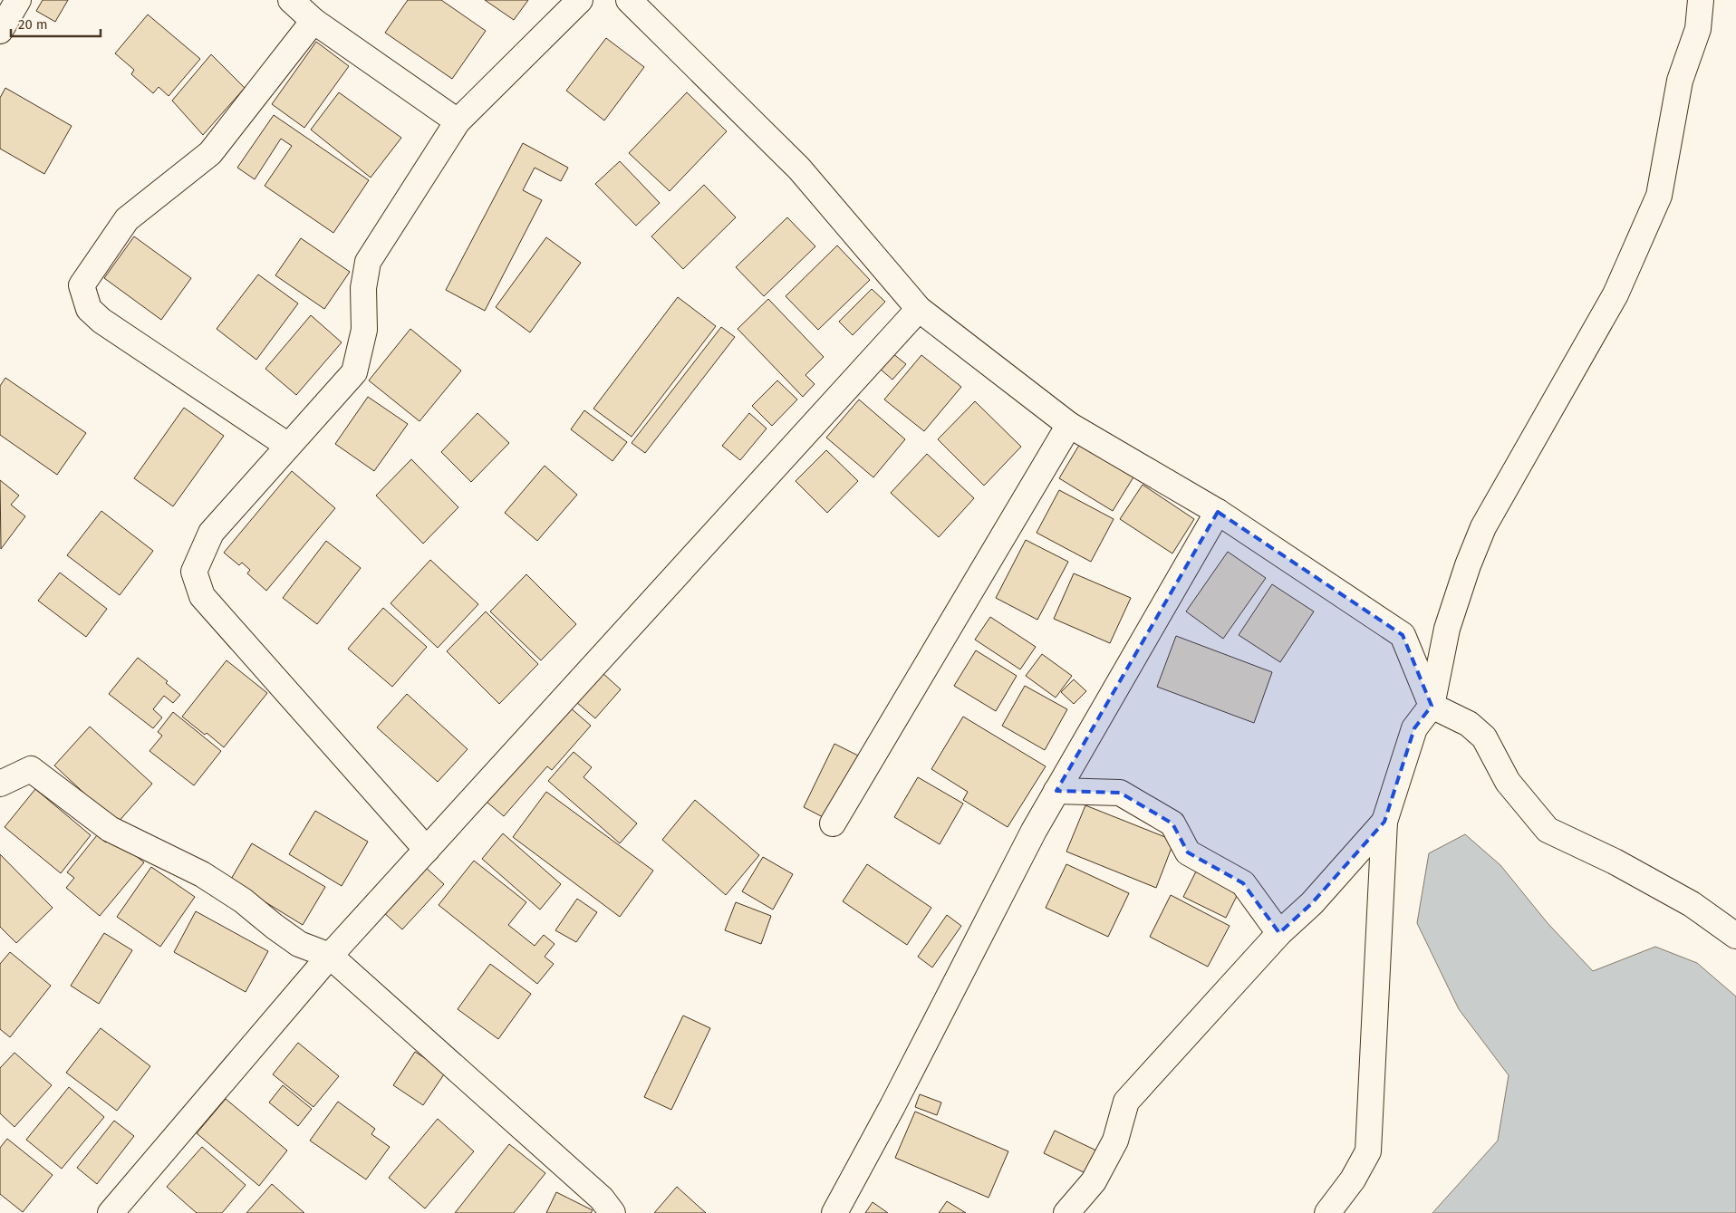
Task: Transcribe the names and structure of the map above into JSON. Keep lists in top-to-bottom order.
{
  "scale_bar": "20 m"
}
